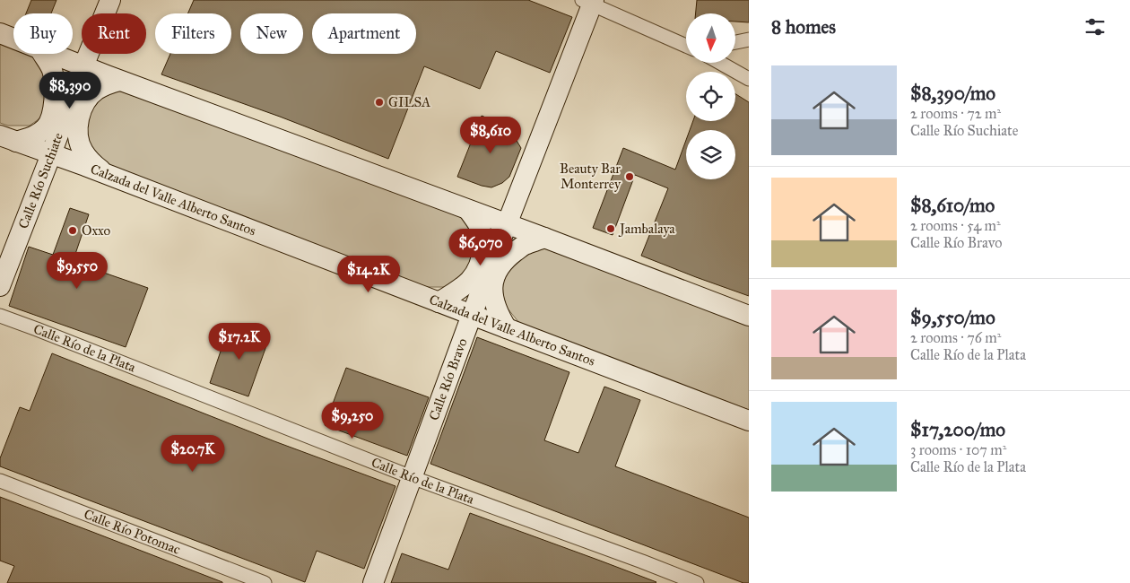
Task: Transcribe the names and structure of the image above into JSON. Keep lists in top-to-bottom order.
{
  "streets": {
    "main road": ["Calle Río Suchiate", "Calzada del Valle Alberto Santos", "Calle Río Bravo"],
    "street": ["Calle Río de la Plata", "Calle Río Potomac"]
  },
  "crossings": [
    ["Calle Río Suchiate", "Calzada del Valle Alberto Santos"],
    ["Calzada del Valle Alberto Santos", "Calle Río Bravo"],
    ["Calle Río de la Plata", "Calle Río Bravo"]
  ],
  "places": [
    "GILSA",
    "Beauty Bar Monterrey",
    "Jambalaya",
    "Oxxo"
  ],
  "north": "bottom",
  "page": {
    "heading": "8 homes",
    "chip": [
      "Buy",
      "Rent",
      "Filters",
      "New",
      "Apartment"
    ],
    "list": [
      {
        "name": "$8,390/mo",
        "note": "2 rooms · 72 m² · Calle Río Suchiate"
      },
      {
        "name": "$8,610/mo",
        "note": "2 rooms · 54 m² · Calle Río Bravo"
      },
      {
        "name": "$9,550/mo",
        "note": "2 rooms · 76 m² · Calle Río de la Plata"
      },
      {
        "name": "$17,200/mo",
        "note": "3 rooms · 107 m² · Calle Río de la Plata"
      }
    ],
    "price": [
      "$8,390",
      "$8,610",
      "$6,070",
      "$9,550",
      "$14.2K",
      "$17.2K",
      "$9,250",
      "$20.7K"
    ]
  }
}
